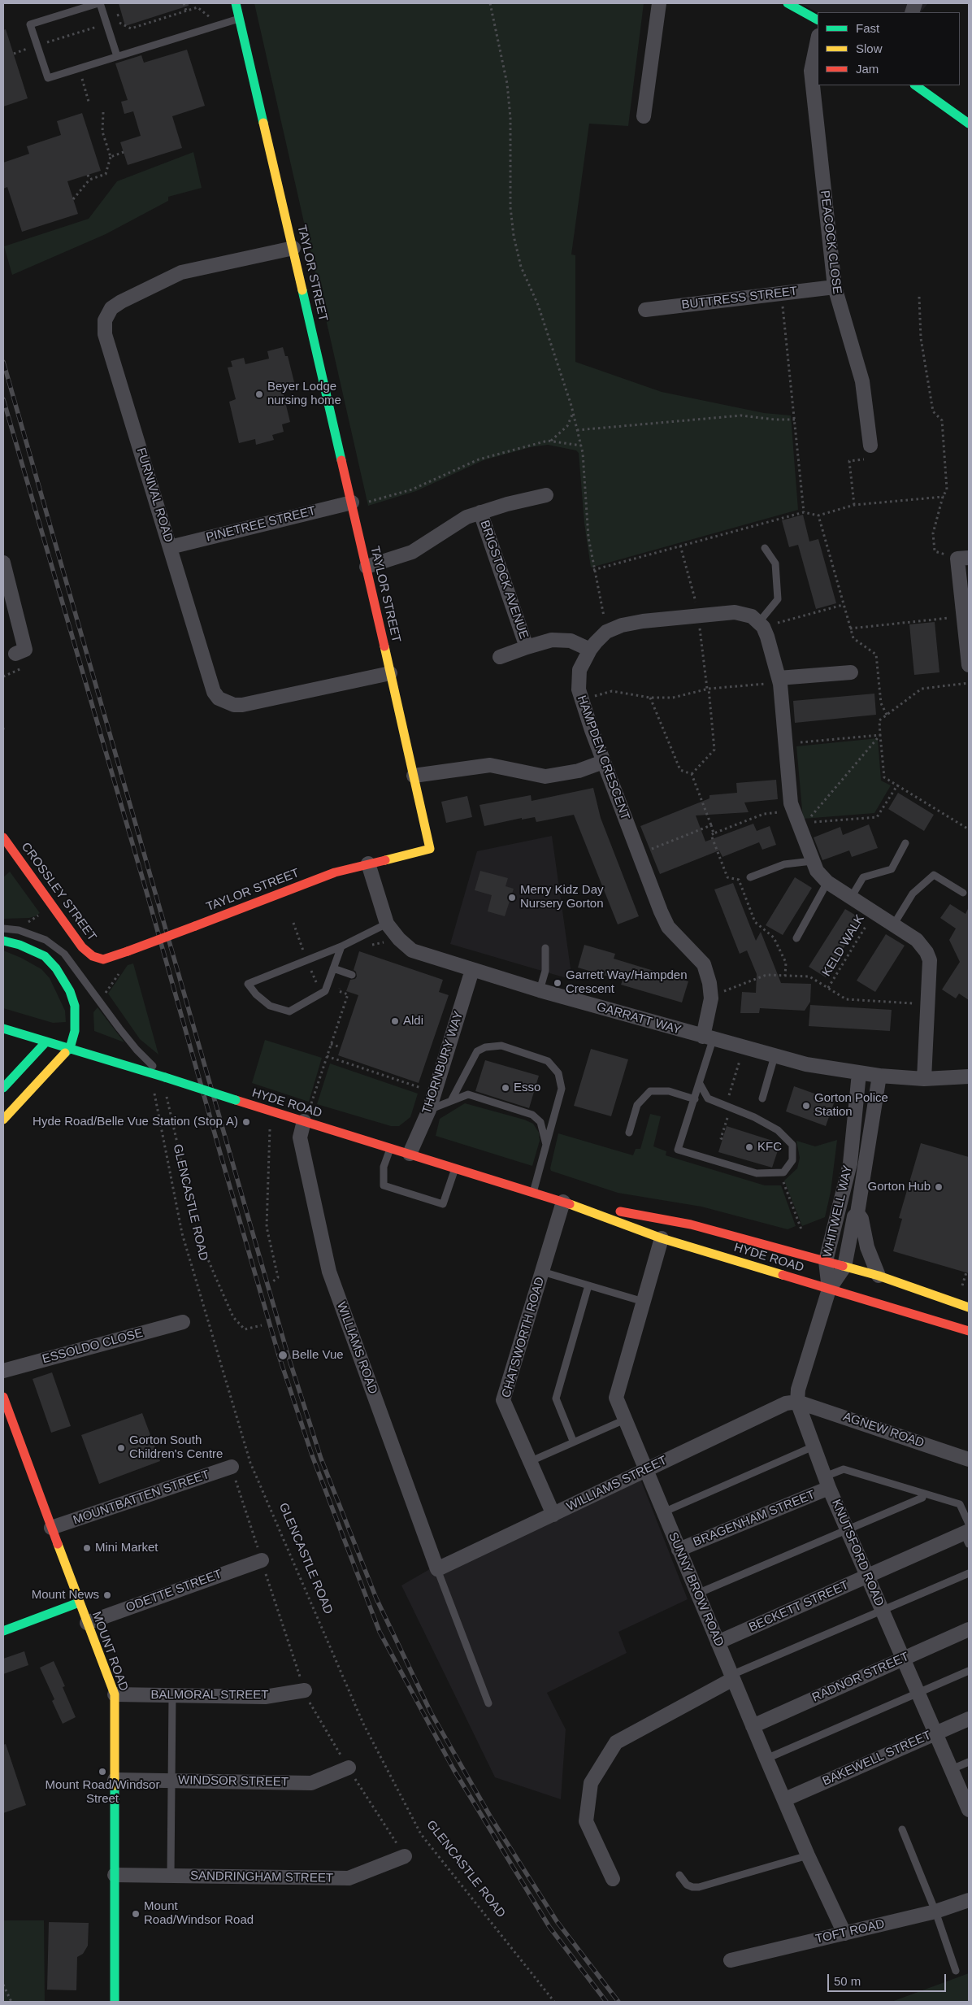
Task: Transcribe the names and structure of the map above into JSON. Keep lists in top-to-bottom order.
{
  "streets": {
    "main road": [
      "TAYLOR STREET",
      "CROSSLEY STREET",
      "HYDE ROAD",
      "MOUNT ROAD"
    ],
    "street": [
      "PEACOCK CLOSE",
      "BUTTRESS STREET",
      "FURNIVAL ROAD",
      "PINETREE STREET",
      "BRIGSTOCK AVENUE",
      "HAMPDEN CRESCENT",
      "GARRATT WAY",
      "THORNBURY WAY",
      "WHITWELL WAY",
      "CHATSWORTH ROAD",
      "ESSOLDO CLOSE",
      "WILLIAMS ROAD",
      "AGNEW ROAD",
      "WILLIAMS STREET",
      "MOUNTBATTEN STREET",
      "BRAGENHAM STREET",
      "KNUTSFORD ROAD",
      "SUNNY BROW ROAD",
      "ODETTE STREET",
      "BECKETT STREET",
      "RADNOR STREET",
      "BALMORAL STREET",
      "BAKEWELL STREET",
      "WINDSOR STREET",
      "SANDRINGHAM STREET",
      "TOFT ROAD"
    ],
    "path": ["KELD WALK", "GLENCASTLE ROAD"]
  },
  "crossings": [
    ["PEACOCK CLOSE", "BUTTRESS STREET"],
    ["TAYLOR STREET", "FURNIVAL ROAD"],
    ["TAYLOR STREET", "PINETREE STREET"],
    ["TAYLOR STREET", "CROSSLEY STREET"],
    ["TAYLOR STREET", "GARRATT WAY"],
    ["FURNIVAL ROAD", "PINETREE STREET"],
    ["BRIGSTOCK AVENUE", "HAMPDEN CRESCENT"],
    ["HAMPDEN CRESCENT", "GARRATT WAY"],
    ["GARRATT WAY", "THORNBURY WAY"],
    ["GARRATT WAY", "WHITWELL WAY"],
    ["THORNBURY WAY", "HYDE ROAD"],
    ["HYDE ROAD", "GLENCASTLE ROAD"],
    ["HYDE ROAD", "WHITWELL WAY"],
    ["HYDE ROAD", "CHATSWORTH ROAD"],
    ["HYDE ROAD", "WILLIAMS ROAD"],
    ["HYDE ROAD", "KNUTSFORD ROAD"],
    ["HYDE ROAD", "SUNNY BROW ROAD"],
    ["WHITWELL WAY", "KNUTSFORD ROAD"],
    ["CHATSWORTH ROAD", "WILLIAMS STREET"],
    ["WILLIAMS ROAD", "WILLIAMS STREET"],
    ["AGNEW ROAD", "WILLIAMS STREET"],
    ["AGNEW ROAD", "KNUTSFORD ROAD"],
    ["WILLIAMS STREET", "KNUTSFORD ROAD"],
    ["WILLIAMS STREET", "SUNNY BROW ROAD"],
    ["MOUNTBATTEN STREET", "MOUNT ROAD"],
    ["BRAGENHAM STREET", "KNUTSFORD ROAD"],
    ["BRAGENHAM STREET", "SUNNY BROW ROAD"],
    ["KNUTSFORD ROAD", "BECKETT STREET"],
    ["KNUTSFORD ROAD", "RADNOR STREET"],
    ["KNUTSFORD ROAD", "BAKEWELL STREET"],
    ["SUNNY BROW ROAD", "BECKETT STREET"],
    ["SUNNY BROW ROAD", "RADNOR STREET"],
    ["SUNNY BROW ROAD", "BAKEWELL STREET"],
    ["SUNNY BROW ROAD", "TOFT ROAD"],
    ["ODETTE STREET", "MOUNT ROAD"],
    ["MOUNT ROAD", "BALMORAL STREET"],
    ["MOUNT ROAD", "WINDSOR STREET"],
    ["MOUNT ROAD", "SANDRINGHAM STREET"]
  ],
  "places": [
    "Beyer Lodge nursing home",
    "Merry Kidz Day Nursery Gorton",
    "Garrett Way/Hampden Crescent",
    "Aldi",
    "Esso",
    "Gorton Police Station",
    "Hyde Road/Belle Vue Station (Stop A)",
    "KFC",
    "Gorton Hub",
    "Belle Vue",
    "Gorton South Children's Centre",
    "Mini Market",
    "Mount News",
    "Mount Road/Windsor Street",
    "Mount Road/Windsor Road"
  ],
  "legend": ["Fast", "Slow", "Jam"],
  "scale_bar": "50 m"
}
